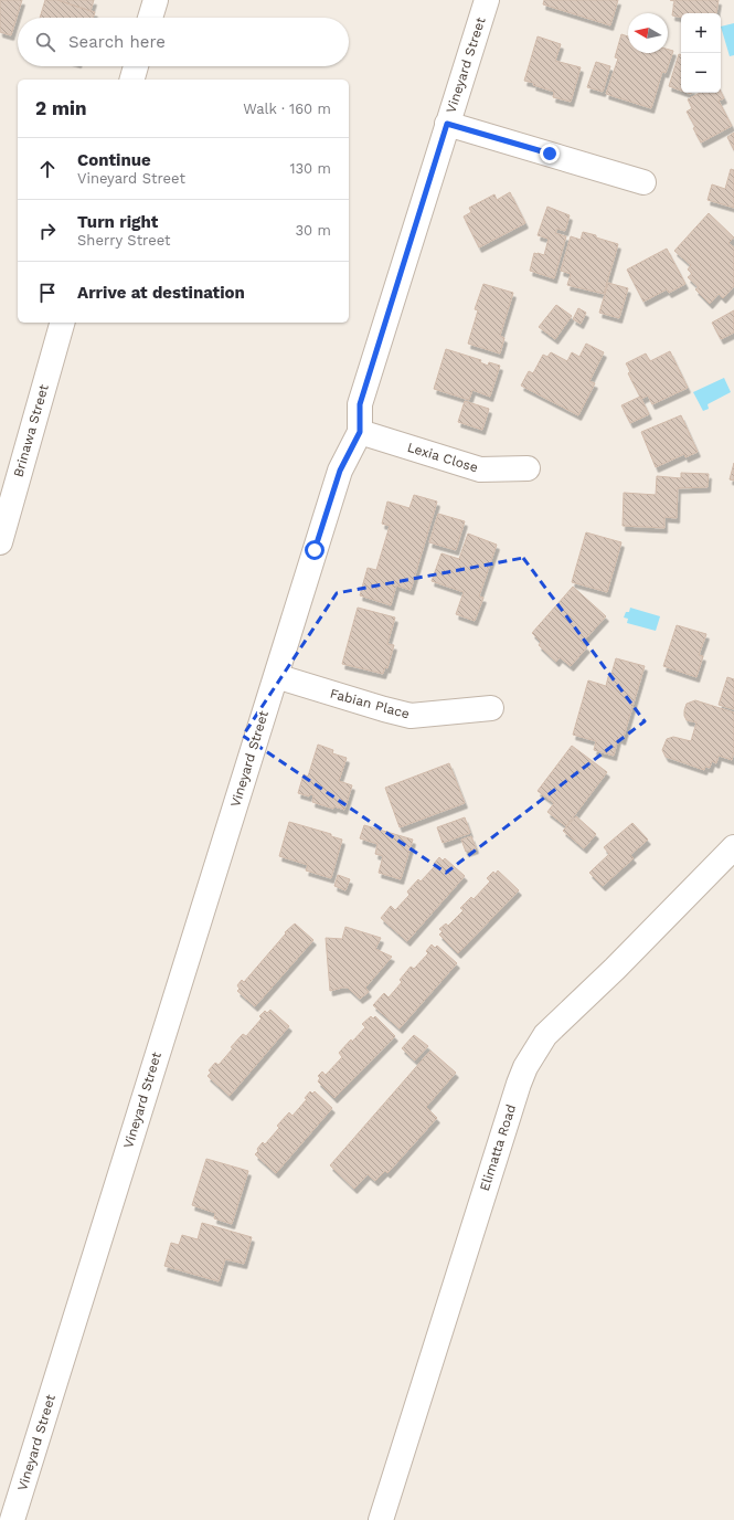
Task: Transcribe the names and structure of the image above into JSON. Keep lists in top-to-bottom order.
{
  "streets": {
    "street": [
      "Vineyard Street",
      "Brinawa Street",
      "Lexia Close",
      "Fabian Place",
      "Elimatta Road"
    ]
  },
  "crossings": [
    ["Vineyard Street", "Lexia Close"],
    ["Vineyard Street", "Fabian Place"]
  ],
  "north": "left",
  "page": {
    "map_buttons": ["+", "−"],
    "search": "Search here",
    "heading": ["2 min", "Walk · 160 m"],
    "list": [
      ["Continue", "Vineyard Street", "130 m"],
      ["Turn right", "Sherry Street", "30 m"],
      "Arrive at destination"
    ]
  }
}
